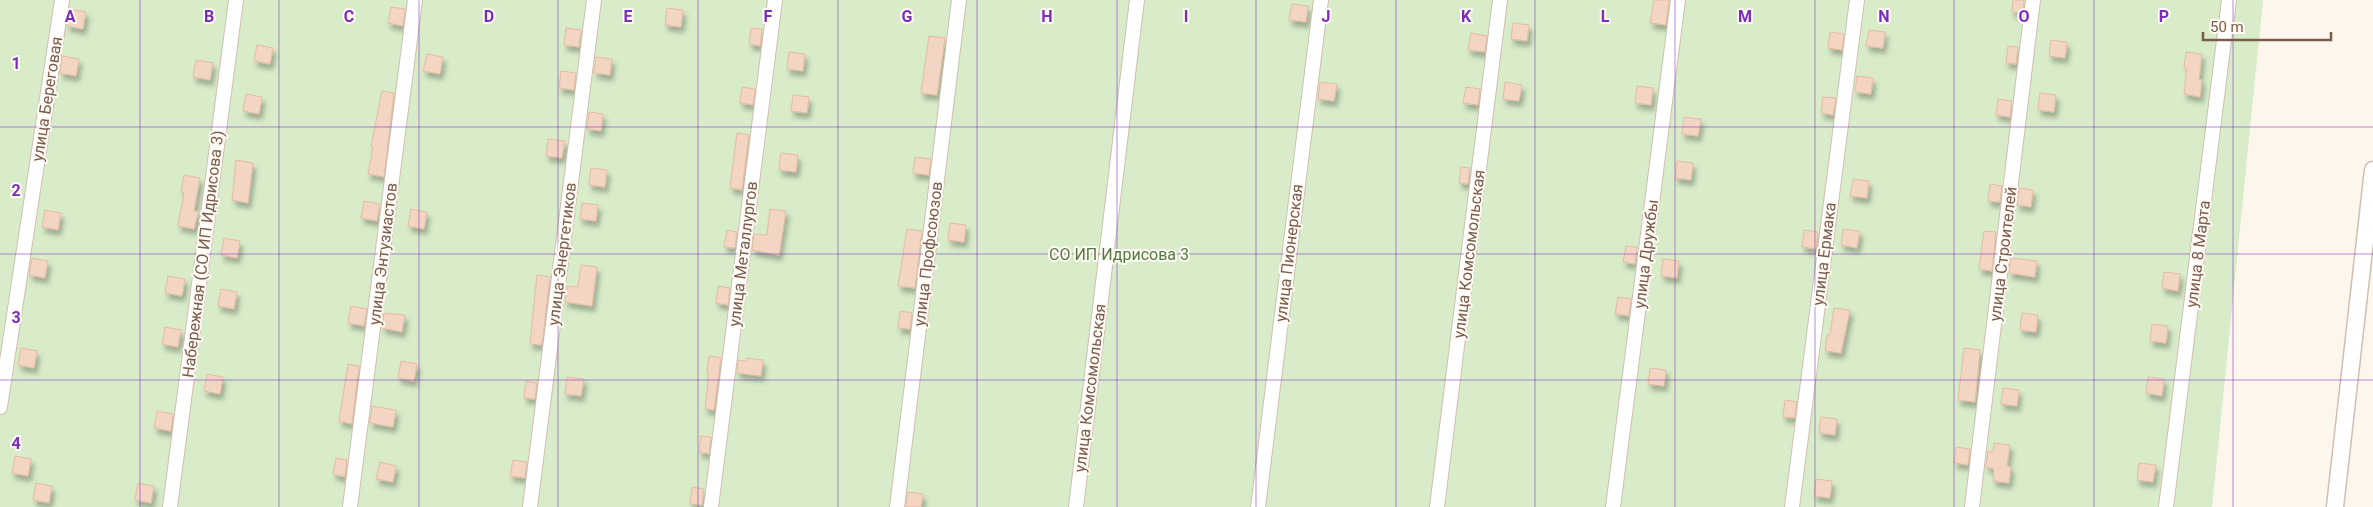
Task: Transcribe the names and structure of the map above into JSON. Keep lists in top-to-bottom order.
{
  "streets": {
    "street": [
      "улица Береговая",
      "улица Пионерская",
      "Набережная (СО ИП Идрисова 3)",
      "улица Энтузиастов",
      "улица Энергетиков",
      "улица Металлургов",
      "улица Профсоюзов",
      "улица Комсомольская",
      "улица Дружбы",
      "улица Ермака",
      "улица Строителей",
      "улица 8 Марта"
    ]
  },
  "parks": ["СО ИП Идрисова 3"],
  "scale_bar": "50 m",
  "grid": {
    "columns": [
      "A",
      "B",
      "C",
      "D",
      "E",
      "F",
      "G",
      "H",
      "I",
      "J",
      "K",
      "L",
      "M",
      "N",
      "O",
      "P"
    ],
    "rows": [
      "1",
      "2",
      "3",
      "4"
    ]
  }
}
